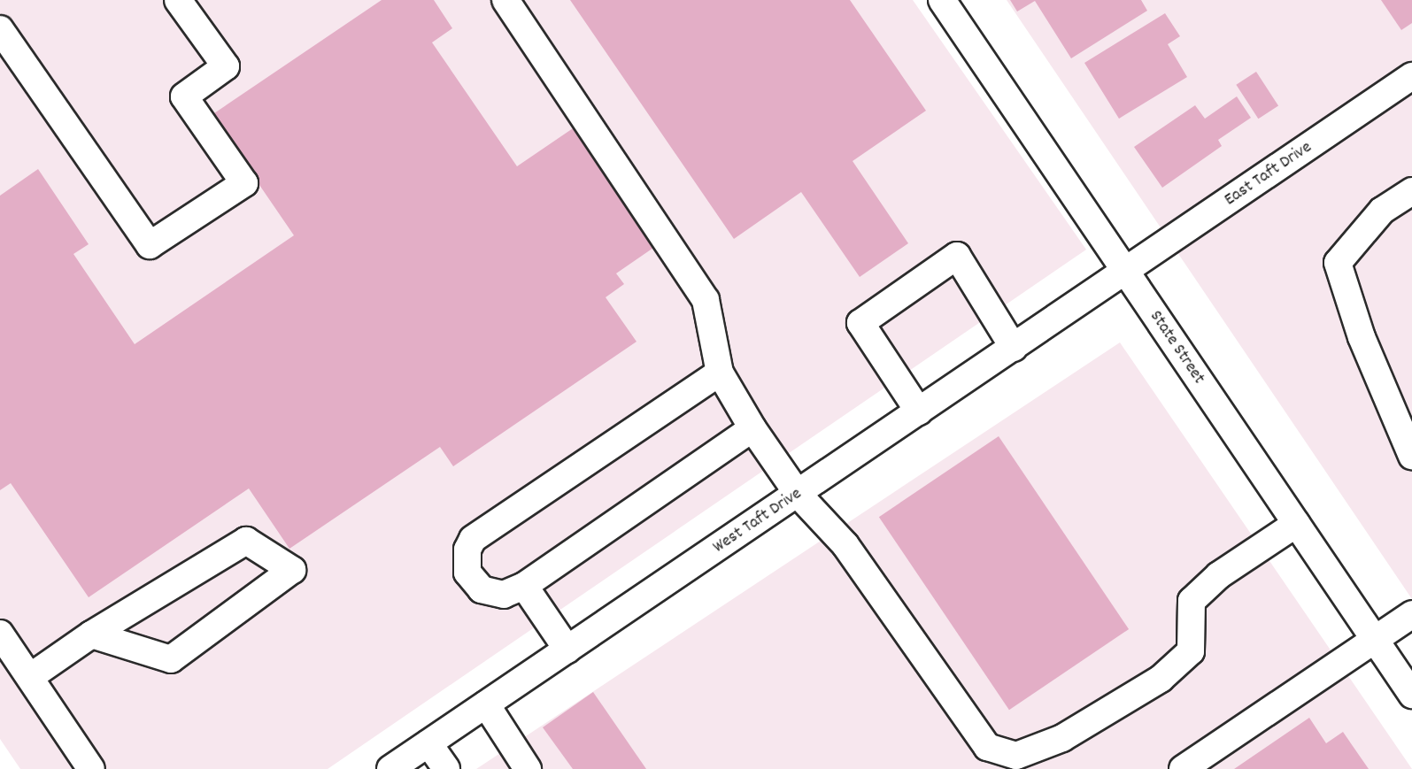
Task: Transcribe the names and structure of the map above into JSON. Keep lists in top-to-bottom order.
{
  "streets": {
    "street": ["East Taft Drive", "State Street", "West Taft Drive"]
  },
  "crossings": [
    ["East Taft Drive", "State Street"],
    ["East Taft Drive", "West Taft Drive"],
    ["State Street", "West Taft Drive"]
  ]
}
